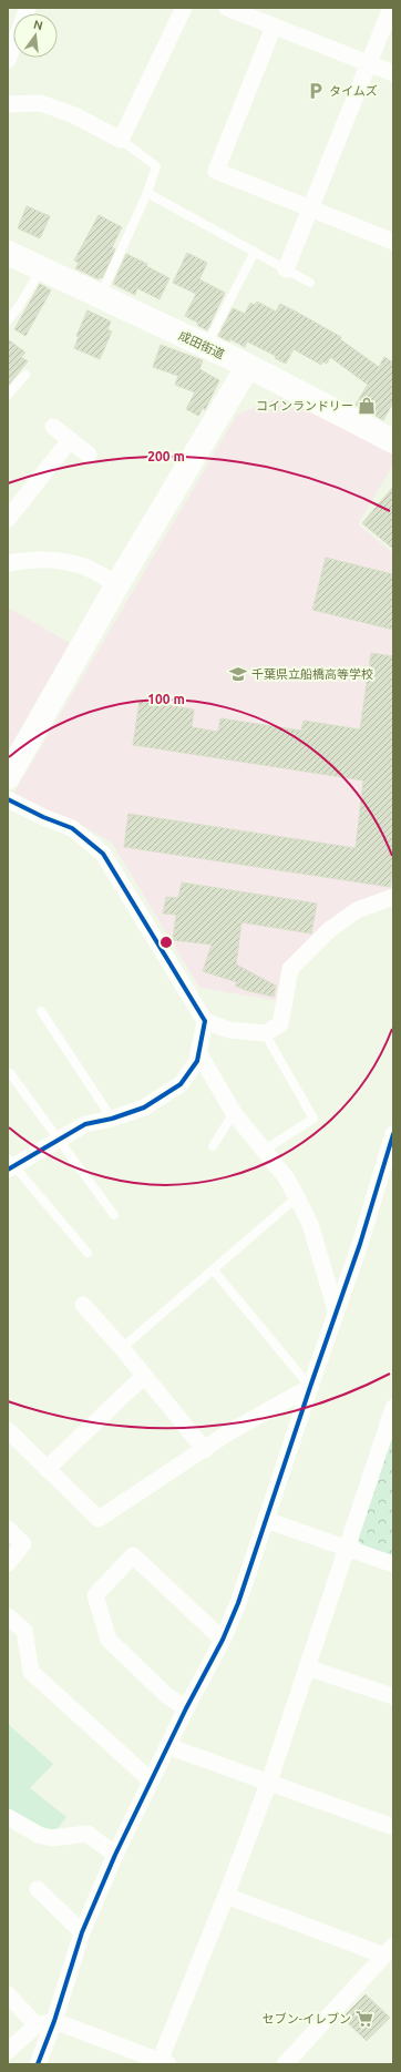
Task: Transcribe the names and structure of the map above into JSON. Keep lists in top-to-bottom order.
{
  "streets": {
    "street": ["成田街道"]
  },
  "places": {
    "parking": ["タイムズ"],
    "shop": ["コインランドリー"],
    "school or university": ["千葉県立船橋高等学校"],
    "supermarket": ["セブン-イレブン"]
  },
  "north": "top",
  "rings": ["200 m", "100 m"]
}
